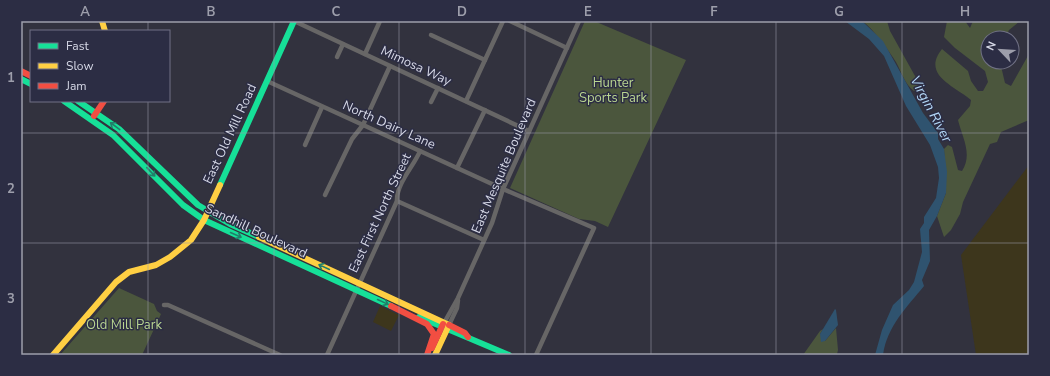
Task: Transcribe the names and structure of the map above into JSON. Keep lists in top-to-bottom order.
{
  "streets": {
    "main road": ["East Old Mill Road", "East Mesquite Boulevard", "Sandhill Boulevard"],
    "street": ["Mimosa Way", "North Dairy Lane", "East First North Street"]
  },
  "crossings": [
    ["Mimosa Way", "East Old Mill Road"],
    ["Mimosa Way", "East Mesquite Boulevard"],
    ["North Dairy Lane", "East Old Mill Road"],
    ["North Dairy Lane", "East Mesquite Boulevard"],
    ["North Dairy Lane", "East First North Street"],
    ["East Old Mill Road", "Sandhill Boulevard"],
    ["East Mesquite Boulevard", "Sandhill Boulevard"],
    ["East First North Street", "Sandhill Boulevard"]
  ],
  "water": ["Virgin River"],
  "parks": ["Hunter Sports Park", "Old Mill Park"],
  "legend": ["Fast", "Slow", "Jam"],
  "north": "top left",
  "grid": {
    "columns": [
      "A",
      "B",
      "C",
      "D",
      "E",
      "F",
      "G",
      "H"
    ],
    "rows": ["1", "2", "3"]
  }
}
